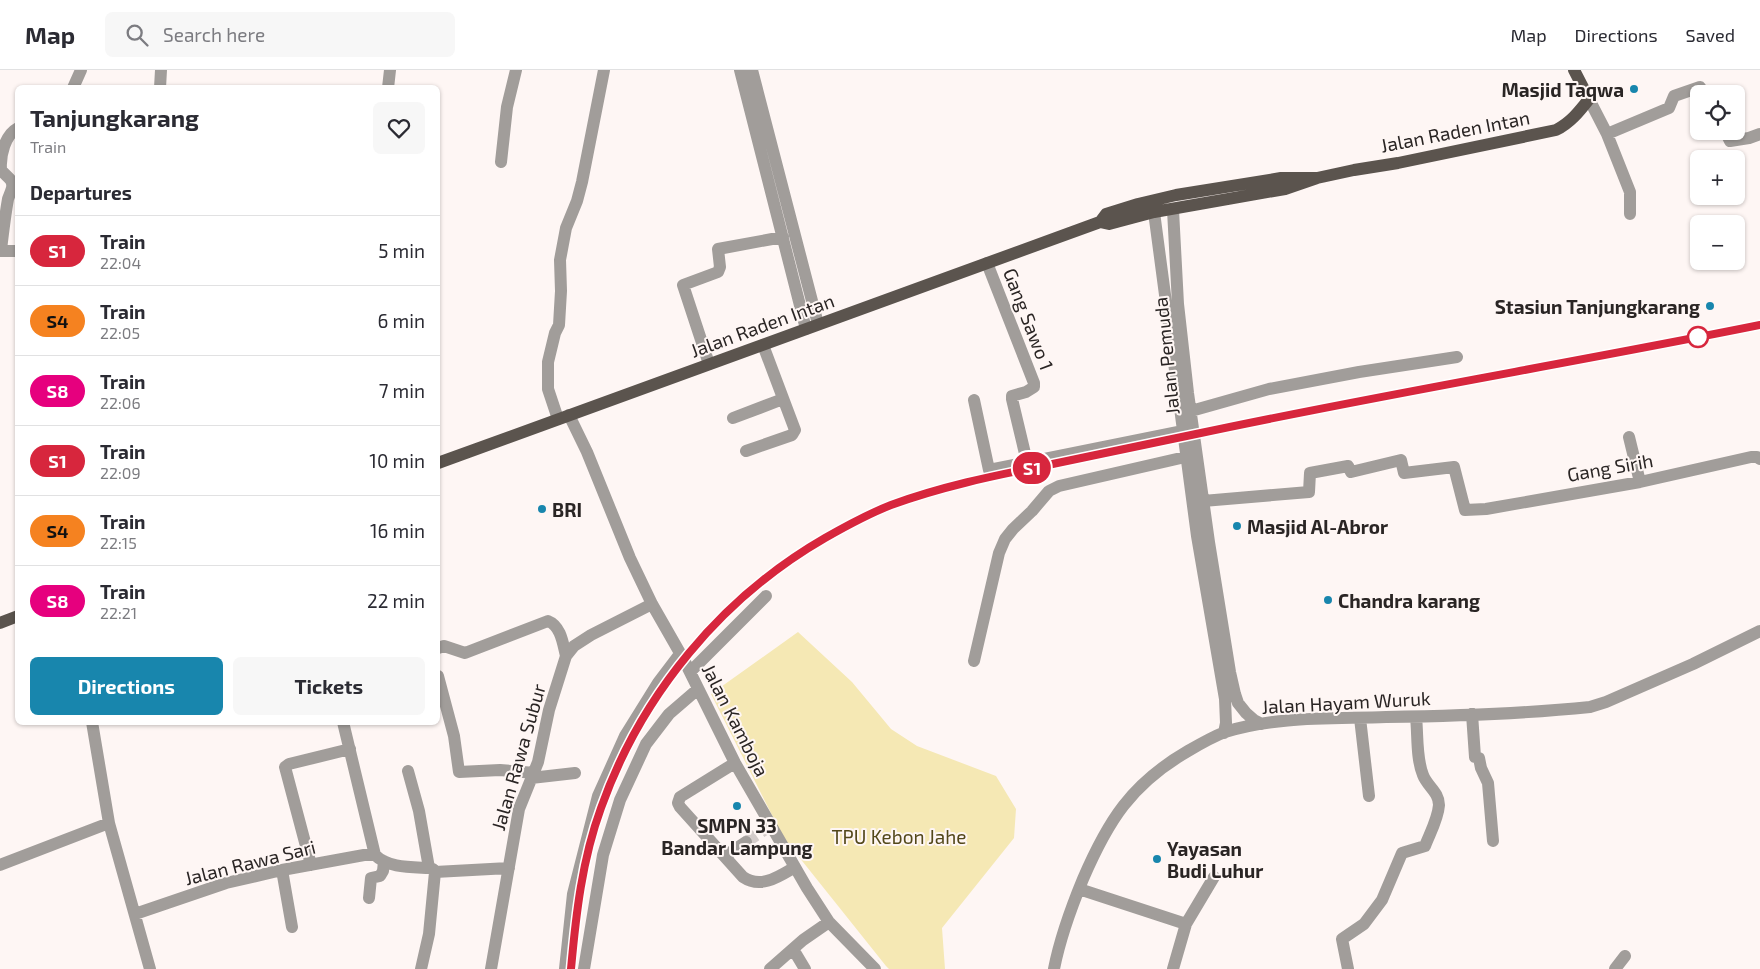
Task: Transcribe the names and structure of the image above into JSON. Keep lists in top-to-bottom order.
{
  "streets": {
    "main road": ["Jalan Raden Intan"],
    "street": [
      "Gang Sawo 1",
      "Jalan Pemuda",
      "Gang Sirih",
      "Jalan Hayam Wuruk",
      "Jalan Kamboja",
      "Jalan Rawa Subur",
      "Jalan Rawa Sari"
    ]
  },
  "crossings": [
    ["Jalan Raden Intan", "Gang Sawo 1"],
    ["Jalan Raden Intan", "Jalan Pemuda"],
    ["Jalan Raden Intan", "Jalan Kamboja"],
    ["Jalan Pemuda", "Gang Sirih"],
    ["Jalan Pemuda", "Jalan Hayam Wuruk"],
    ["Jalan Rawa Subur", "Jalan Rawa Sari"]
  ],
  "parks": ["TPU Kebon Jahe"],
  "places": [
    "Masjid Taqwa",
    "Stasiun Tanjungkarang",
    "BRI",
    "Masjid Al-Abror",
    "Chandra karang",
    "SMPN 33 Bandar Lampung",
    "Yayasan Budi Luhur"
  ],
  "page": {
    "header": "Map",
    "search": "Search here",
    "nav": ["Map", "Directions", "Saved"],
    "on_map": "S1",
    "map_buttons": ["+", "−"],
    "heading": [
      ["Tanjungkarang", "Train"],
      "Departures"
    ],
    "list": [
      {
        "mark": "S1",
        "name": "Train",
        "note": "22:04",
        "value": "5 min"
      },
      {
        "mark": "S4",
        "name": "Train",
        "note": "22:05",
        "value": "6 min"
      },
      {
        "mark": "S8",
        "name": "Train",
        "note": "22:06",
        "value": "7 min"
      },
      {
        "mark": "S1",
        "name": "Train",
        "note": "22:09",
        "value": "10 min"
      },
      {
        "mark": "S4",
        "name": "Train",
        "note": "22:15",
        "value": "16 min"
      },
      {
        "mark": "S8",
        "name": "Train",
        "note": "22:21",
        "value": "22 min"
      }
    ],
    "buttons": ["Directions", "Tickets"]
  }
}
